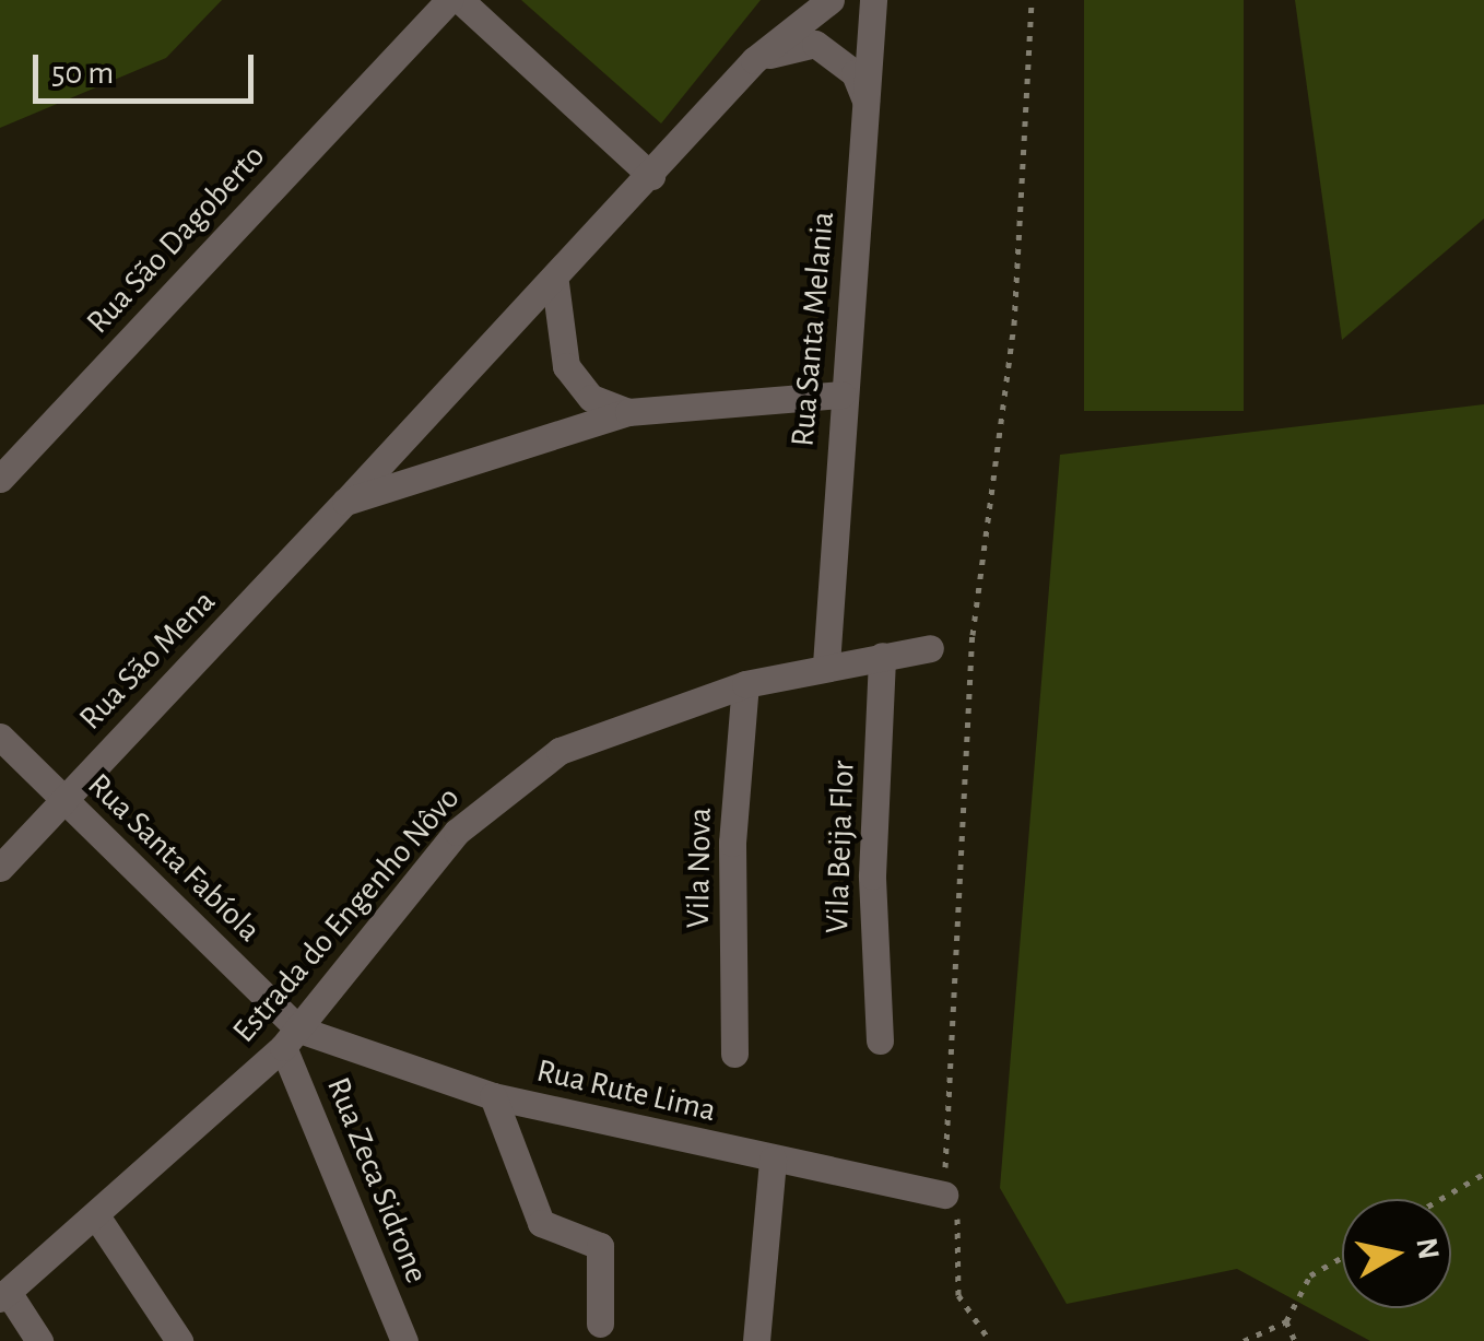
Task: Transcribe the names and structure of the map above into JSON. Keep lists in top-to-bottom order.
{
  "streets": {
    "street": [
      "Rua São Dagoberto",
      "Rua Santa Melania",
      "Rua São Mena",
      "Vila Beija Flor",
      "Rua Santa Fabíola",
      "Vila Nova",
      "Estrada do Engenho Nôvo",
      "Rua Rute Lima",
      "Rua Zeca Sidrone"
    ]
  },
  "crossings": [
    ["Rua Santa Melania", "Rua São Mena"],
    ["Rua Santa Melania", "Estrada do Engenho Nôvo"],
    ["Rua São Mena", "Rua Santa Fabíola"],
    ["Vila Beija Flor", "Estrada do Engenho Nôvo"],
    ["Rua Santa Fabíola", "Estrada do Engenho Nôvo"],
    ["Rua Santa Fabíola", "Rua Rute Lima"],
    ["Rua Santa Fabíola", "Rua Zeca Sidrone"],
    ["Vila Nova", "Estrada do Engenho Nôvo"],
    ["Estrada do Engenho Nôvo", "Rua Rute Lima"],
    ["Estrada do Engenho Nôvo", "Rua Zeca Sidrone"],
    ["Rua Rute Lima", "Rua Zeca Sidrone"]
  ],
  "scale_bar": "50 m",
  "north": "right"
}
